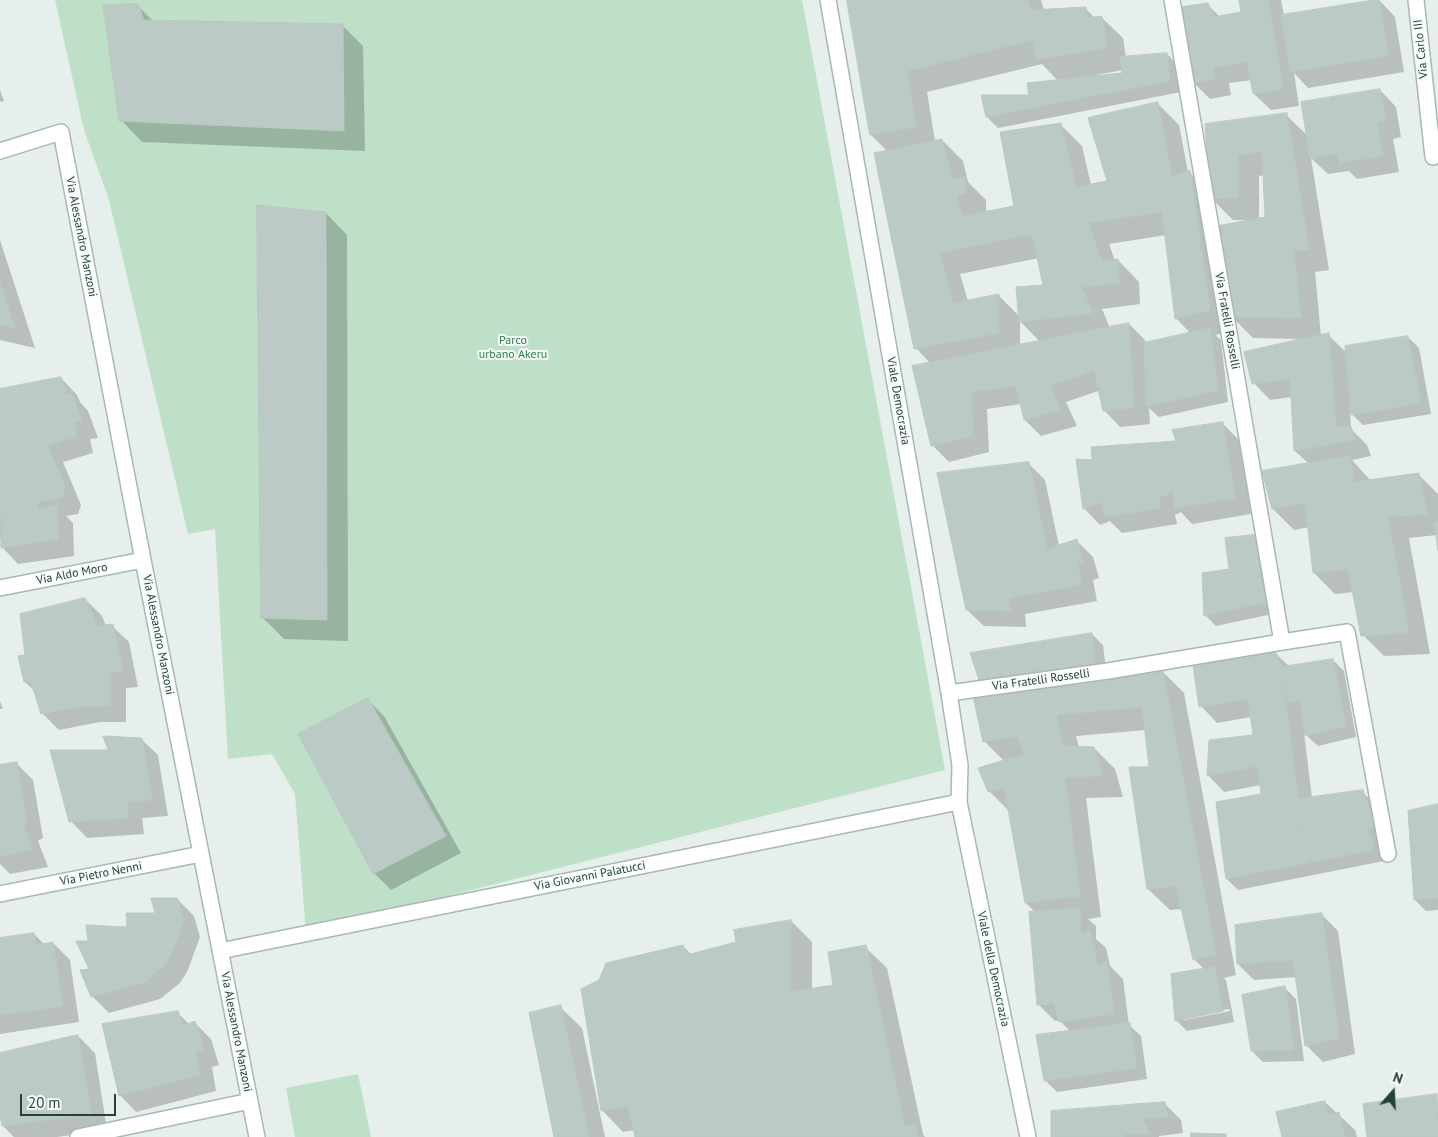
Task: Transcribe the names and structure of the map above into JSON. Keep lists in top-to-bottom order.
{
  "streets": {
    "street": [
      "Via Carlo III",
      "Via Alessandro Manzoni",
      "Via Fratelli Rosselli",
      "Viale Democrazia",
      "Via Aldo Moro",
      "Via Pietro Nenni",
      "Via Giovanni Palatucci",
      "Viale della Democrazia"
    ]
  },
  "crossings": [
    ["Via Alessandro Manzoni", "Via Aldo Moro"],
    ["Via Alessandro Manzoni", "Via Pietro Nenni"],
    ["Via Alessandro Manzoni", "Via Giovanni Palatucci"],
    ["Via Fratelli Rosselli", "Viale Democrazia"],
    ["Viale Democrazia", "Via Giovanni Palatucci"],
    ["Viale Democrazia", "Viale della Democrazia"],
    ["Via Giovanni Palatucci", "Viale della Democrazia"]
  ],
  "parks": ["Parco urbano Akeru"],
  "scale_bar": "20 m",
  "north": "top"
}
